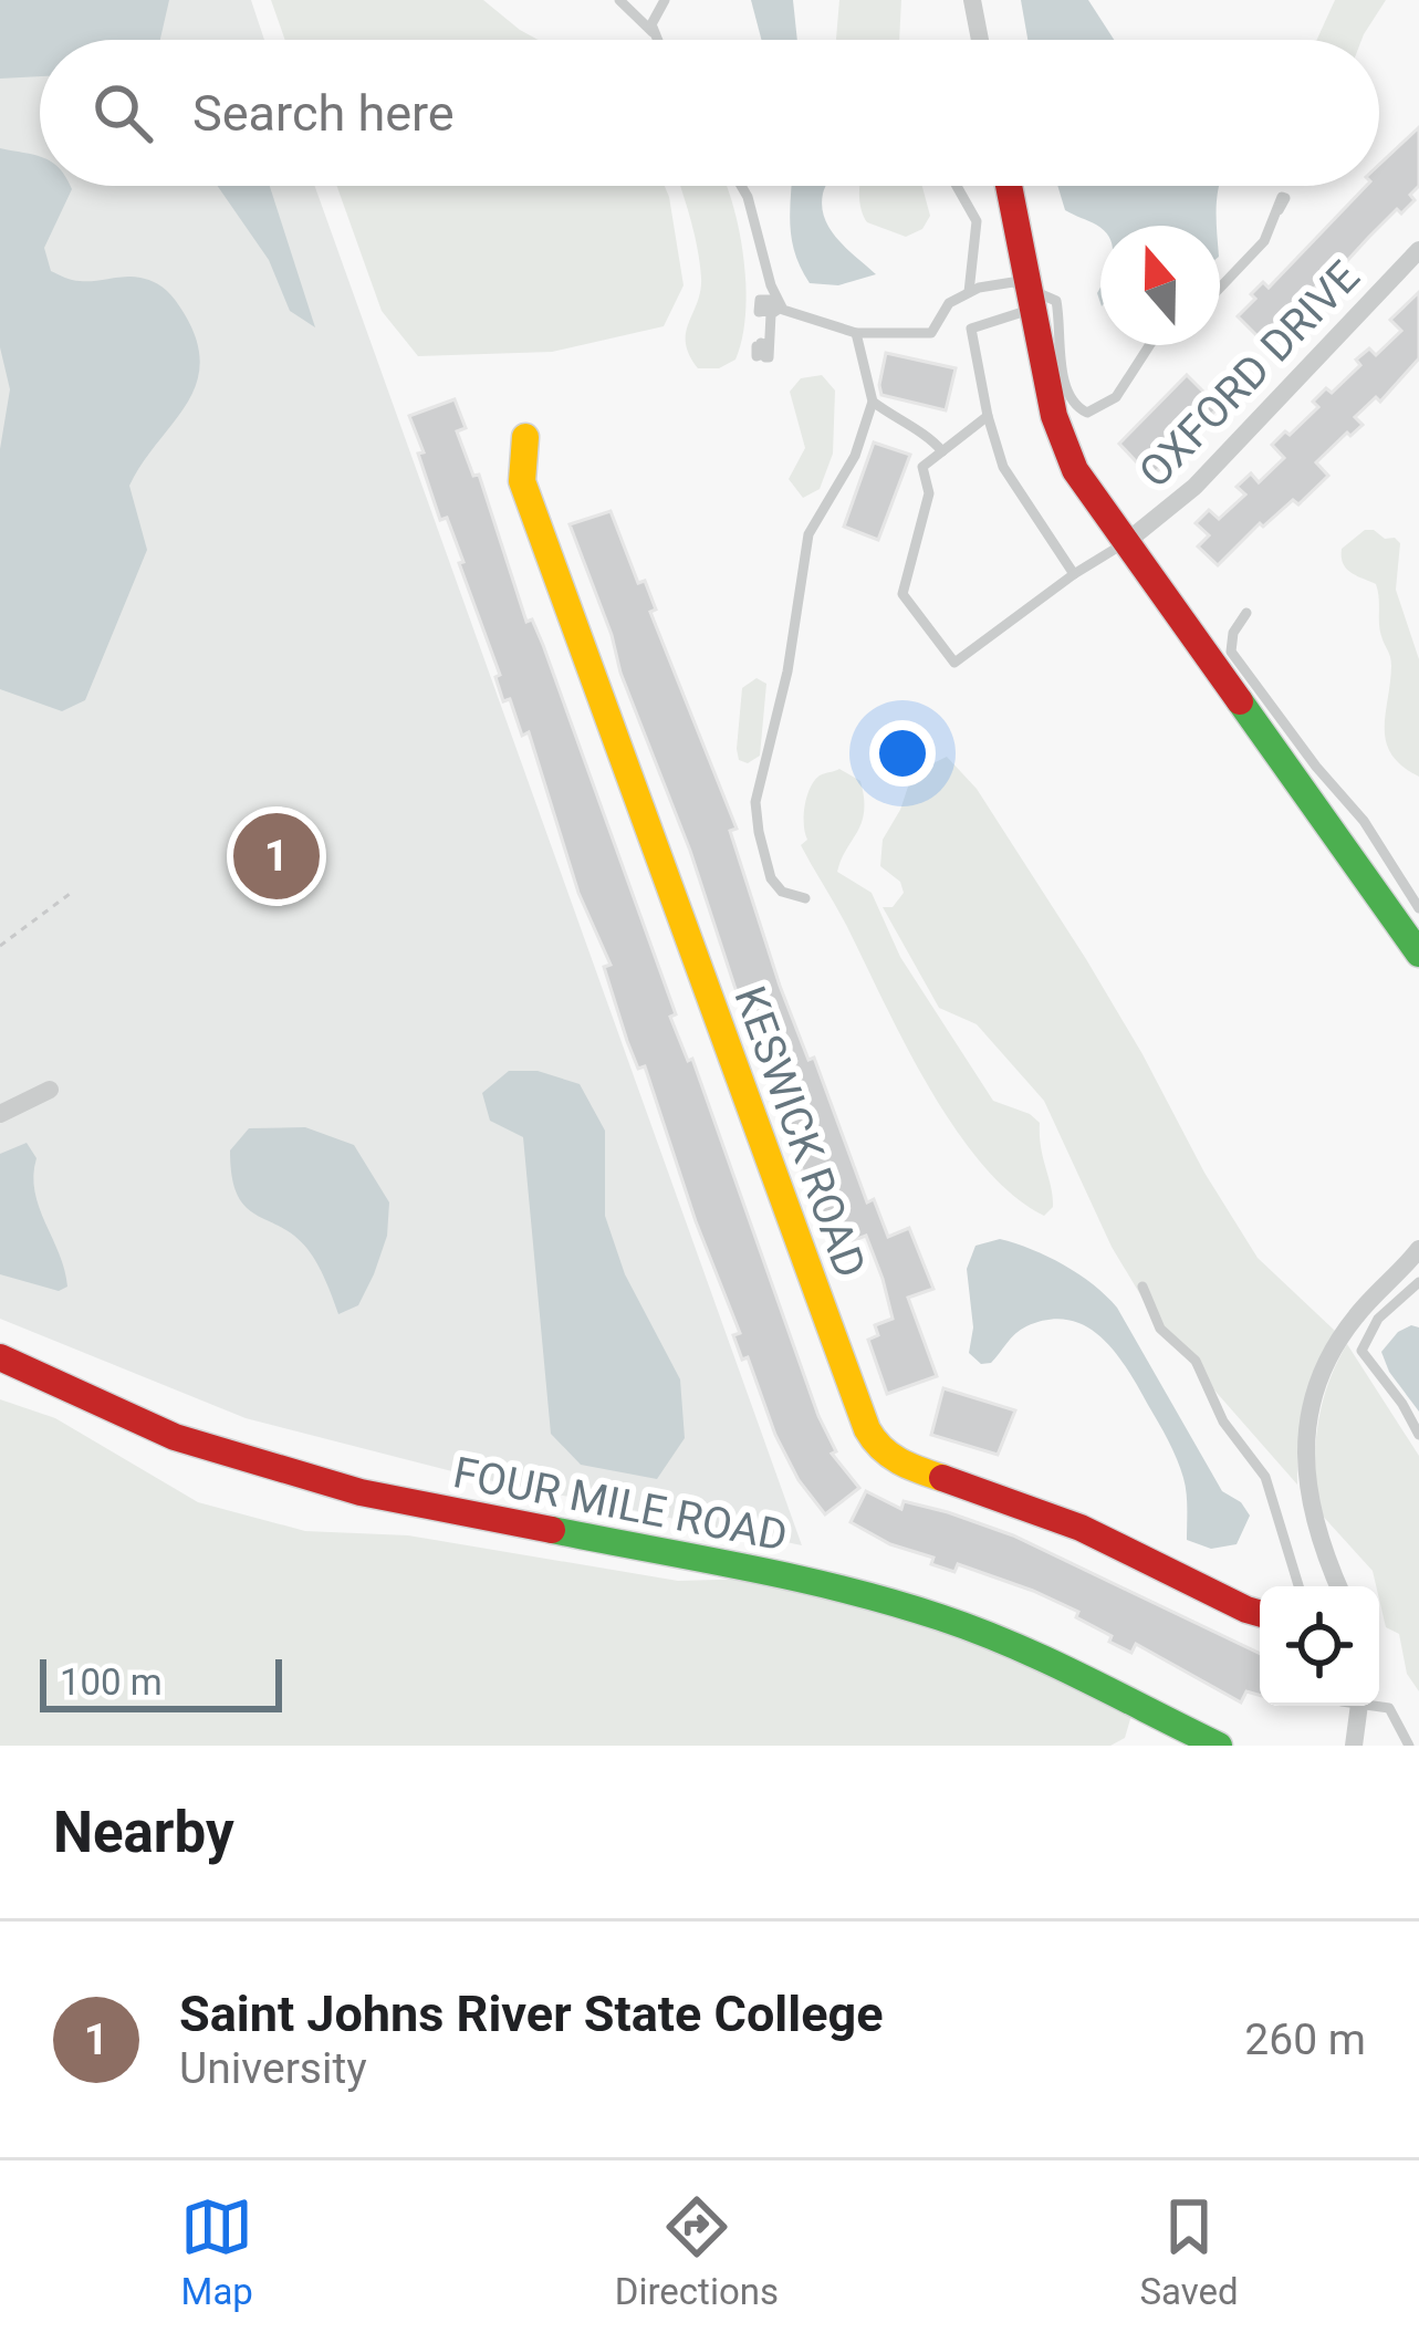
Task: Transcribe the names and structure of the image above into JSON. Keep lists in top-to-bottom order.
{
  "streets": {
    "street": ["OXFORD DRIVE", "KESWICK ROAD", "FOUR MILE ROAD"]
  },
  "scale_bar": "100 m",
  "north": "top",
  "page": {
    "search": "Search here",
    "pins": "1",
    "scale": "100 m",
    "heading": "Nearby",
    "list": [
      {
        "mark": "1",
        "name": "Saint Johns River State College",
        "note": "University",
        "value": "260 m"
      }
    ],
    "nav": ["Map", "Directions", "Saved"]
  }
}
